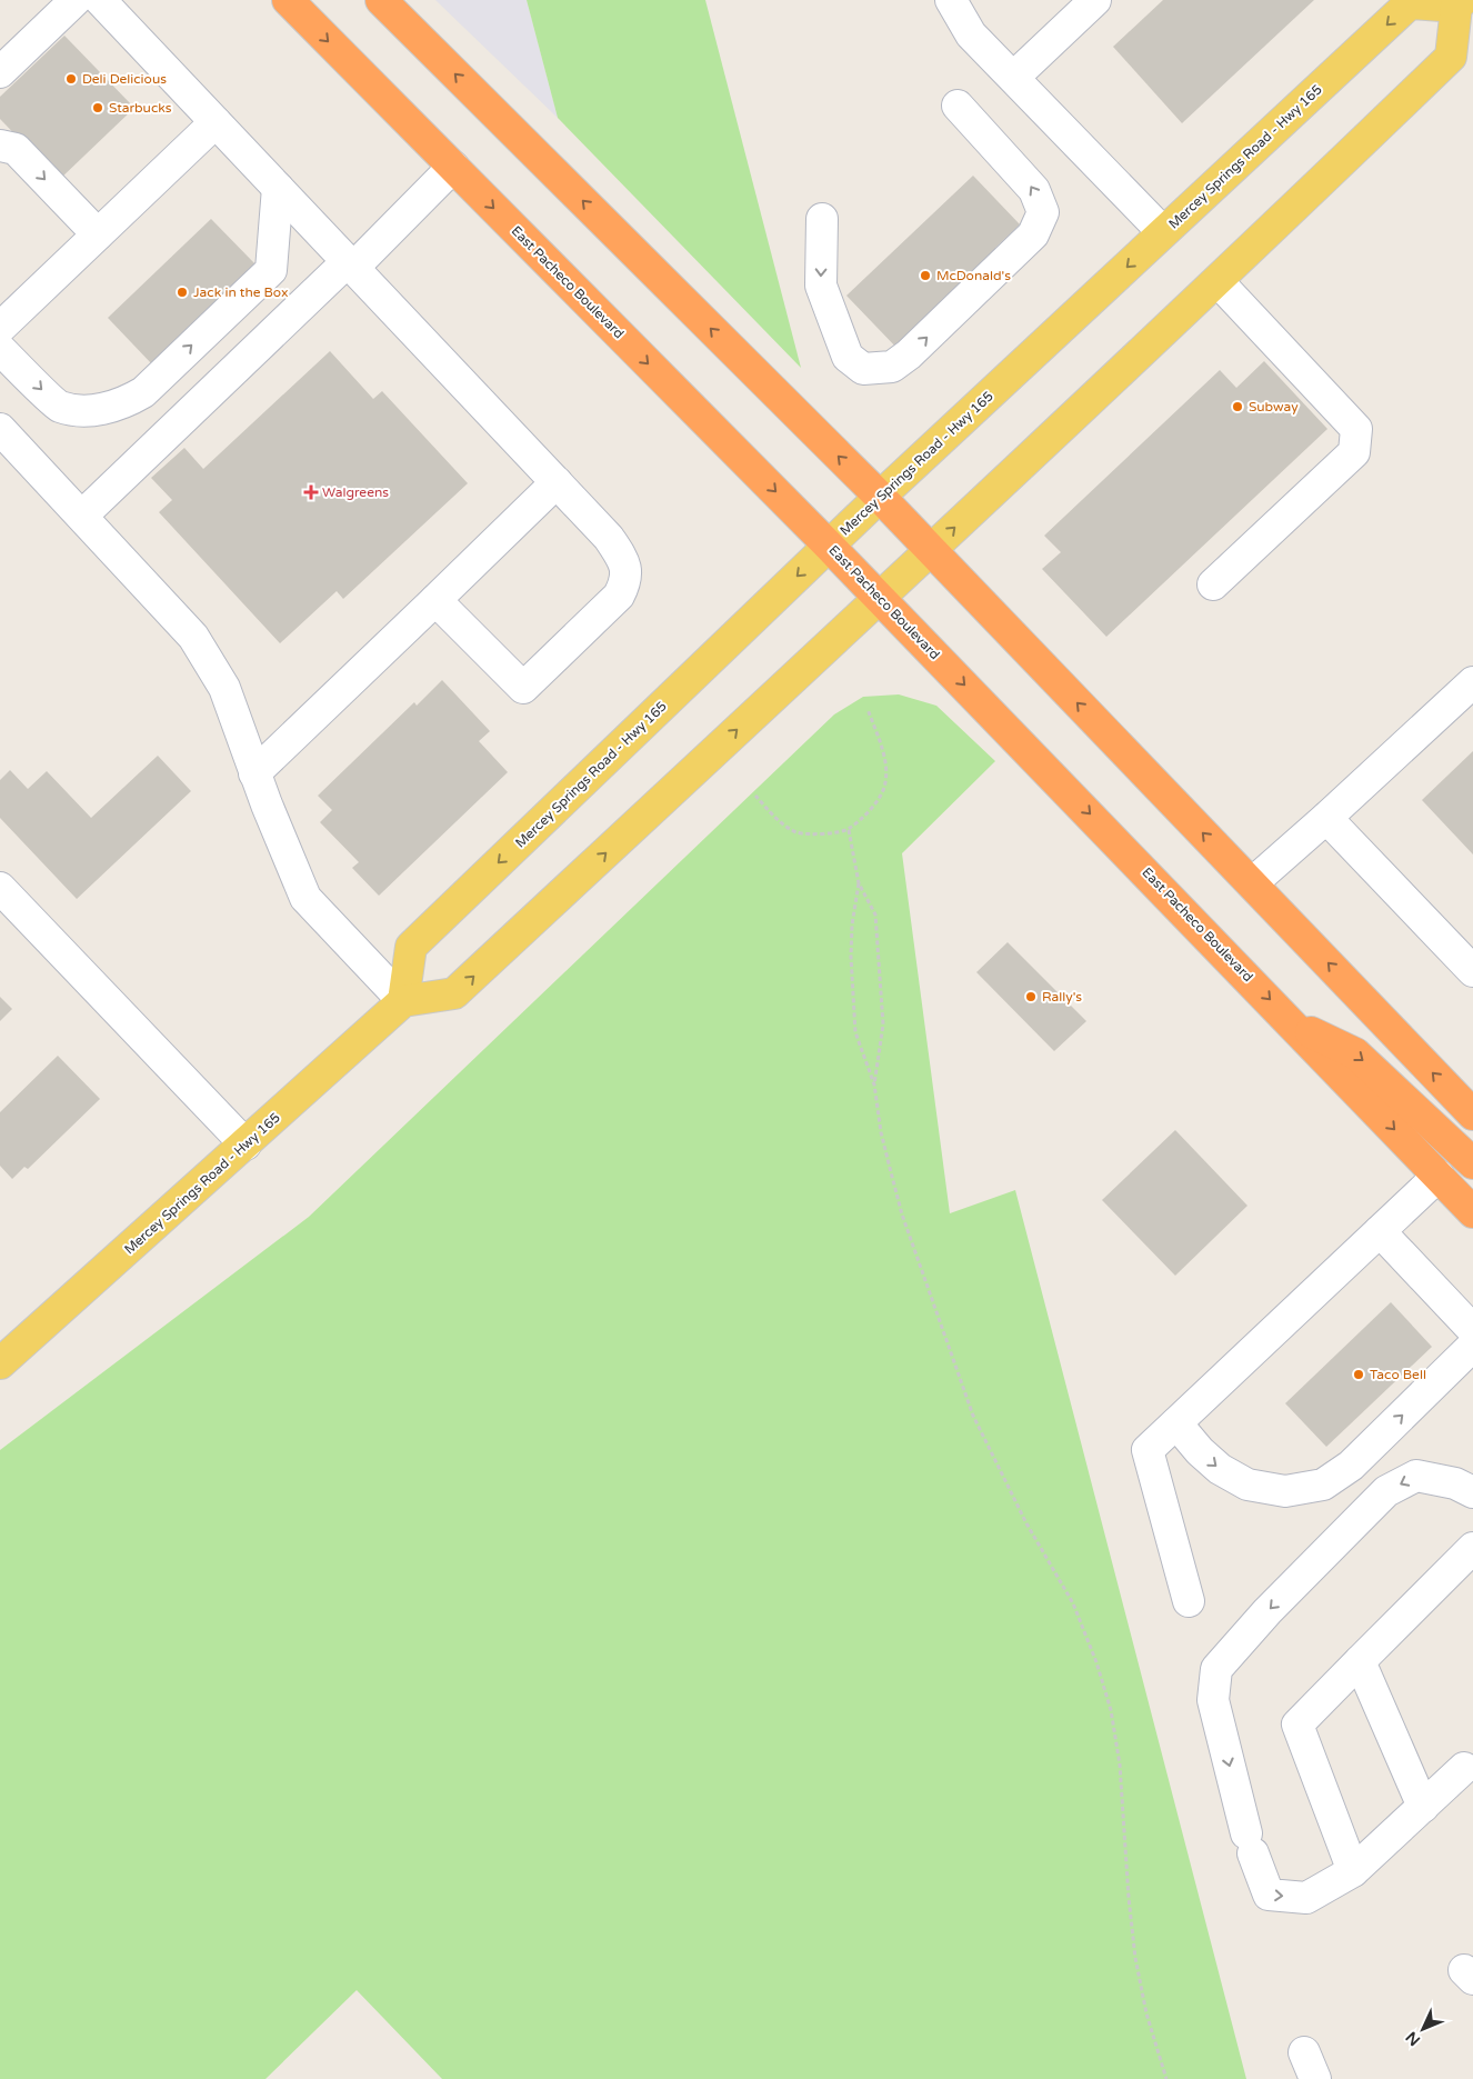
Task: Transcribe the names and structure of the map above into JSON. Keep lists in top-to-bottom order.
{
  "streets": {
    "highway": ["East Pacheco Boulevard"],
    "main road": ["Mercey Springs Road - Hwy 165"]
  },
  "crossings": [
    ["Mercey Springs Road - Hwy 165", "East Pacheco Boulevard"]
  ],
  "places": {
    "other": [
      "Deli Delicious",
      "Starbucks",
      "McDonald's",
      "Jack in the Box",
      "Subway",
      "Rally's",
      "Taco Bell"
    ],
    "health": ["Walgreens"]
  },
  "north": "bottom left"
}
